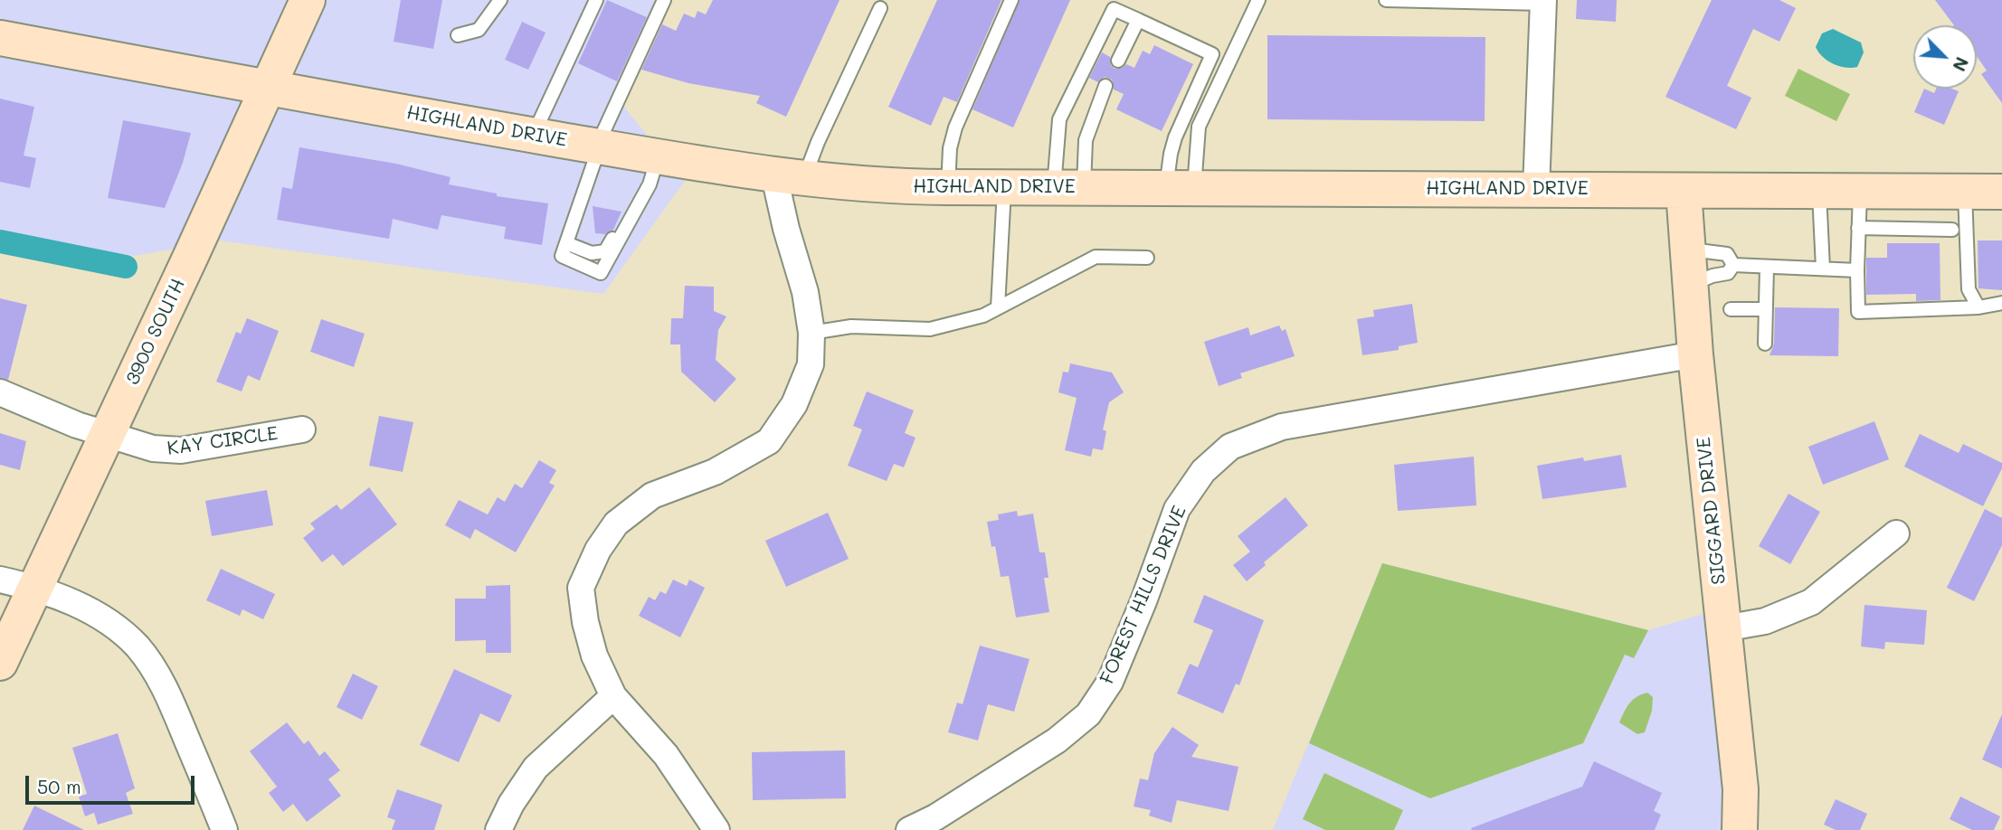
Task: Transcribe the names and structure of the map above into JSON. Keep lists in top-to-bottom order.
{
  "streets": {
    "main road": ["HIGHLAND DRIVE", "3900 SOUTH", "SIGGARD DRIVE"],
    "street": ["KAY CIRCLE", "FOREST HILLS DRIVE"]
  },
  "crossings": [
    ["HIGHLAND DRIVE", "3900 SOUTH"],
    ["HIGHLAND DRIVE", "SIGGARD DRIVE"],
    ["3900 SOUTH", "KAY CIRCLE"],
    ["SIGGARD DRIVE", "FOREST HILLS DRIVE"]
  ],
  "scale_bar": "50 m",
  "north": "bottom right"
}
